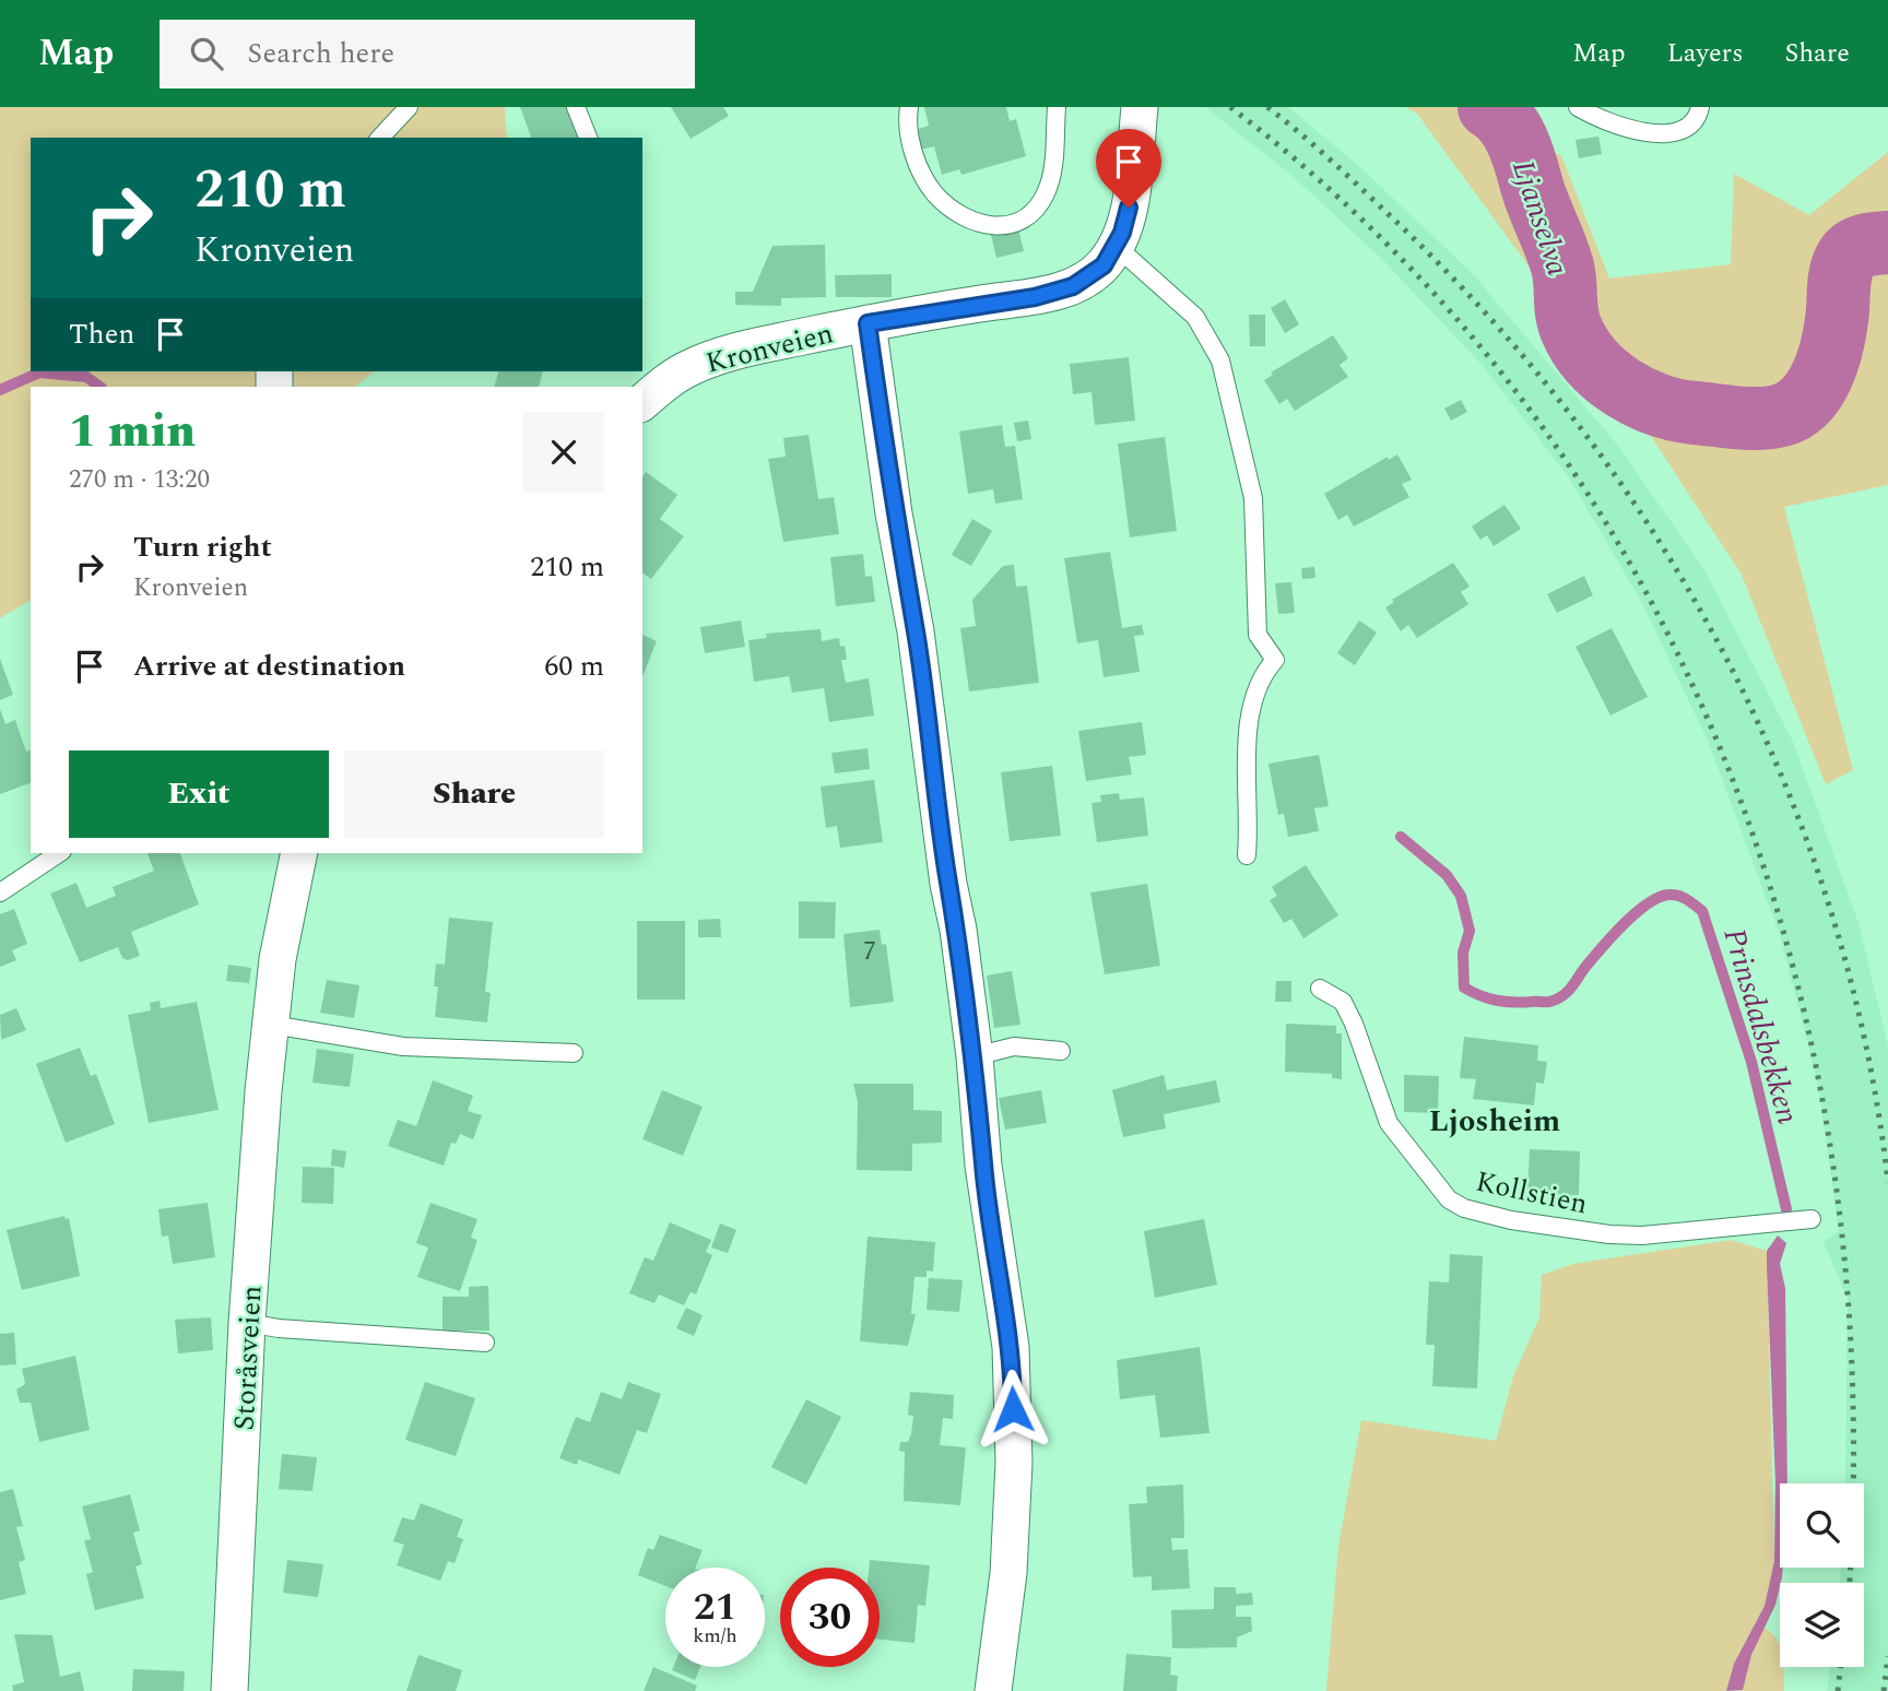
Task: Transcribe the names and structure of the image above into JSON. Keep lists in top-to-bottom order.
{
  "streets": {
    "street": ["Kronveien", "Storåsveien"],
    "lane": ["Kollstien"]
  },
  "districts": ["Ljosheim"],
  "water": ["Ljanselva", "Prinsdalsbekken"],
  "house_numbers": ["7"],
  "page": {
    "header": "Map",
    "search": "Search here",
    "nav": ["Map", "Layers", "Share"],
    "turn": ["210 m", "Kronveien"],
    "then": "Then",
    "heading": ["1 min", "270 m · 13:20"],
    "list": [
      {
        "name": "Turn right",
        "note": "Kronveien",
        "value": "210 m"
      },
      {
        "name": "Arrive at destination",
        "value": "60 m"
      }
    ],
    "buttons": ["Exit", "Share"],
    "speed": "21 km/h",
    "limit": "30"
  }
}
